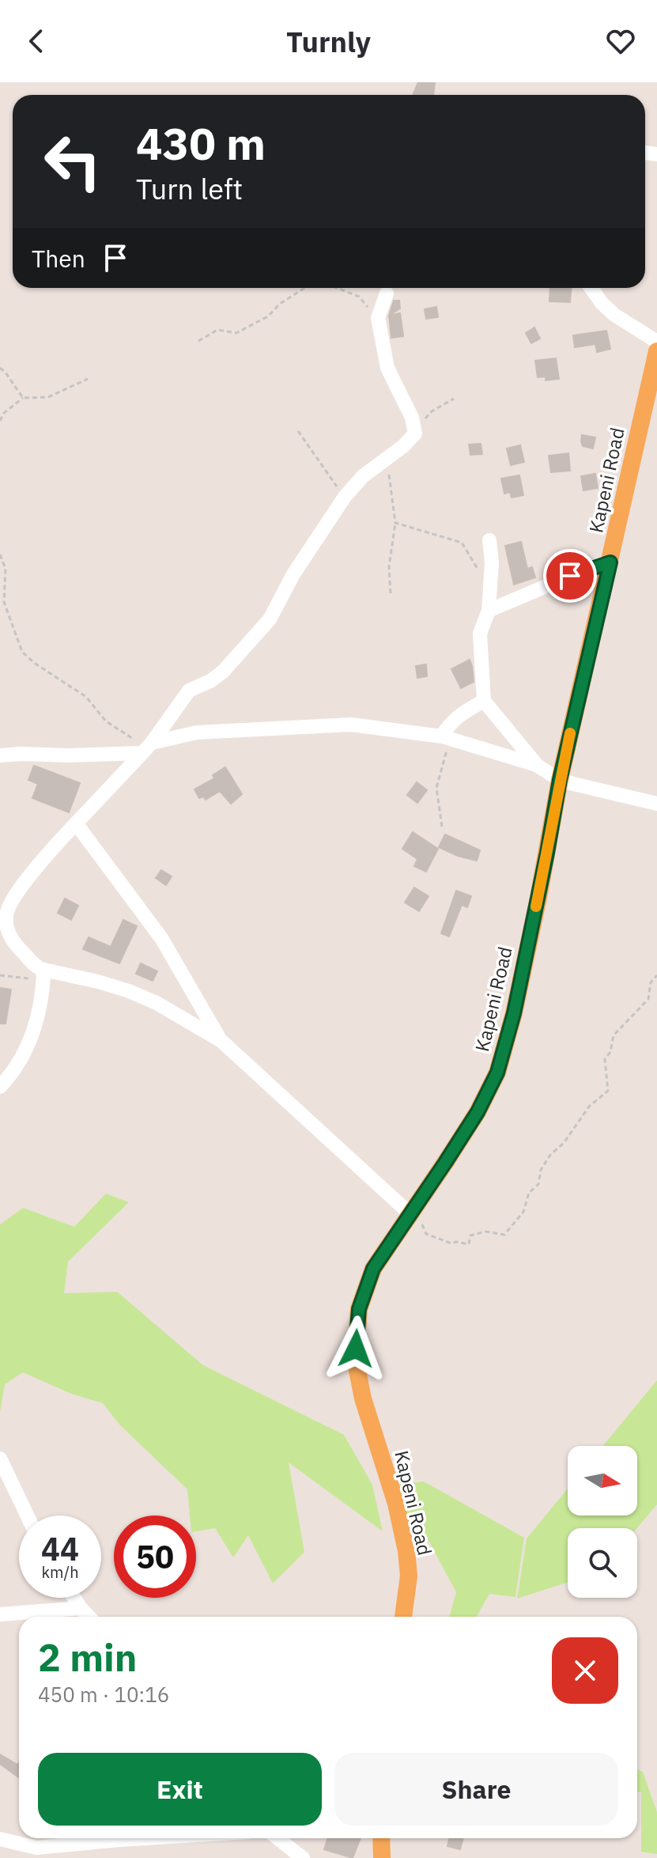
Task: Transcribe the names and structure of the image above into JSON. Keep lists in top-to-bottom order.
{
  "streets": {
    "main road": ["Kapeni Road"]
  },
  "north": "right",
  "page": {
    "header": "Turnly",
    "turn": ["430 m", "Turn left"],
    "then": "Then",
    "speed": "44 km/h",
    "limit": "50",
    "heading": ["2 min", "450 m · 10:16"],
    "buttons": ["Exit", "Share"]
  }
}
